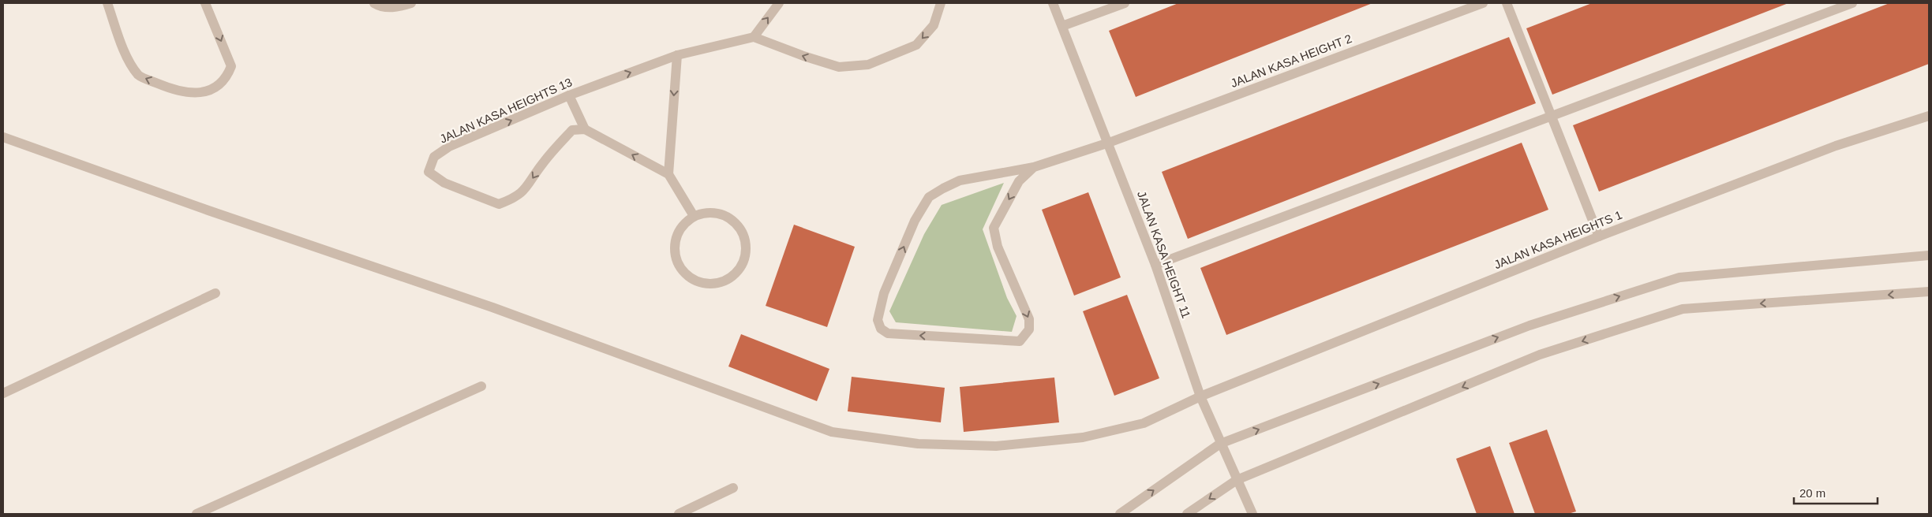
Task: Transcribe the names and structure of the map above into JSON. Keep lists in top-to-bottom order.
{
  "streets": {
    "street": [
      "JALAN KASA HEIGHT 2",
      "JALAN KASA HEIGHTS 13",
      "JALAN KASA HEIGHTS 1",
      "JALAN KASA HEIGHT 11"
    ]
  },
  "crossings": [
    ["JALAN KASA HEIGHT 2", "JALAN KASA HEIGHT 11"],
    ["JALAN KASA HEIGHTS 1", "JALAN KASA HEIGHT 11"]
  ],
  "scale_bar": "20 m"
}
